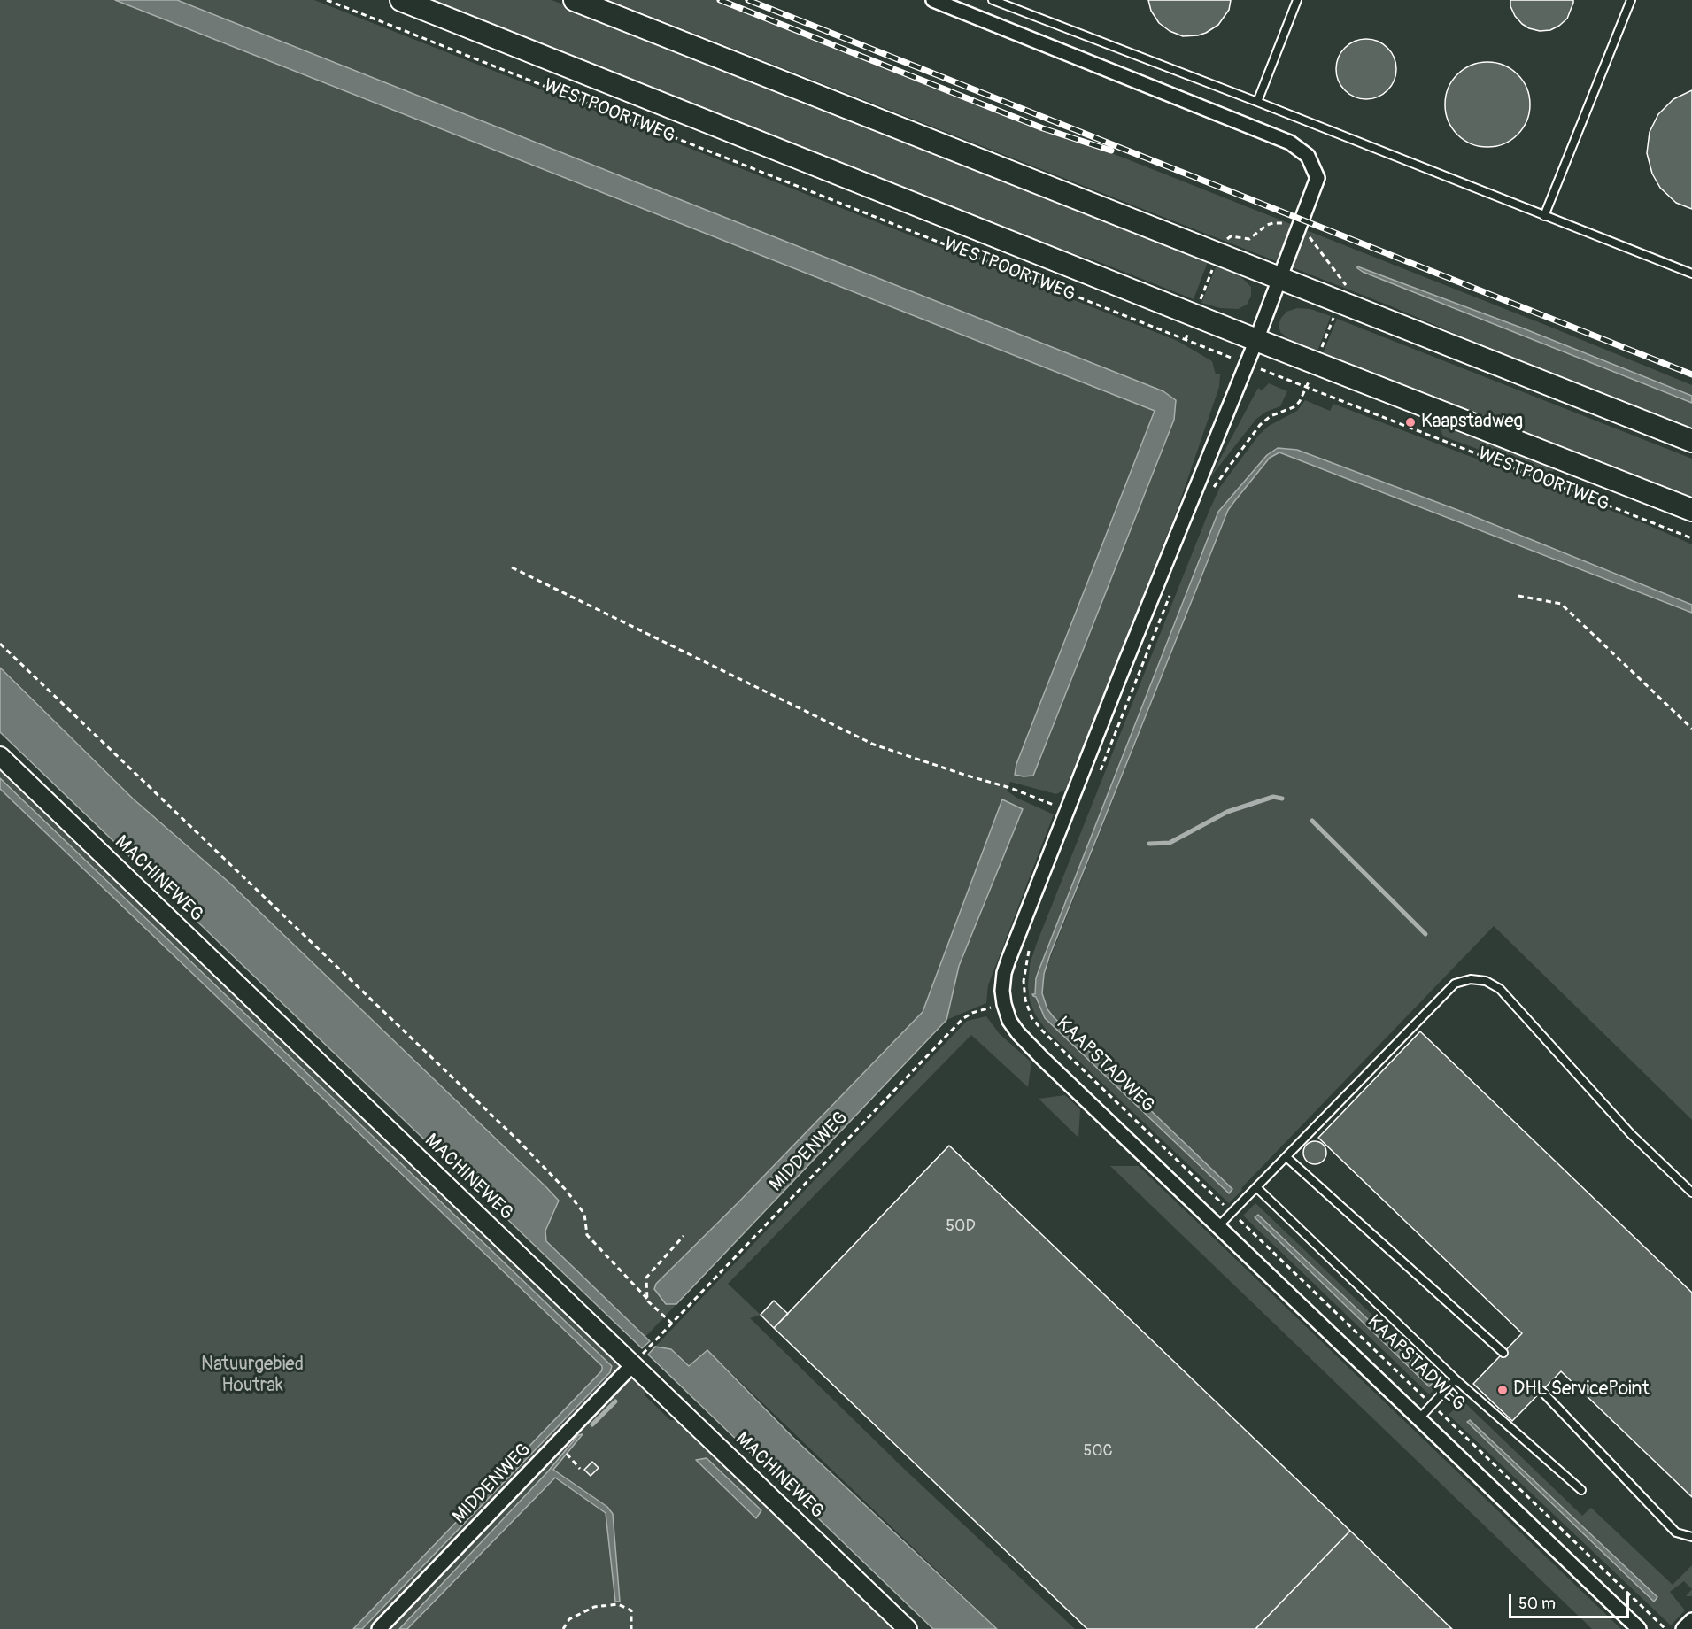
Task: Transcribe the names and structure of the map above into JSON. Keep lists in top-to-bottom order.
{
  "streets": {
    "main road": ["WESTPOORTWEG"],
    "street": ["MACHINEWEG", "KAAPSTADWEG", "MIDDENWEG"]
  },
  "crossings": [
    ["WESTPOORTWEG", "KAAPSTADWEG"],
    ["MACHINEWEG", "MIDDENWEG"],
    ["KAAPSTADWEG", "MIDDENWEG"]
  ],
  "parks": ["Natuurgebied Houtrak"],
  "places": ["Kaapstadweg", "DHL ServicePoint"],
  "house_numbers": ["50D", "50C"],
  "scale_bar": "50 m"
}
